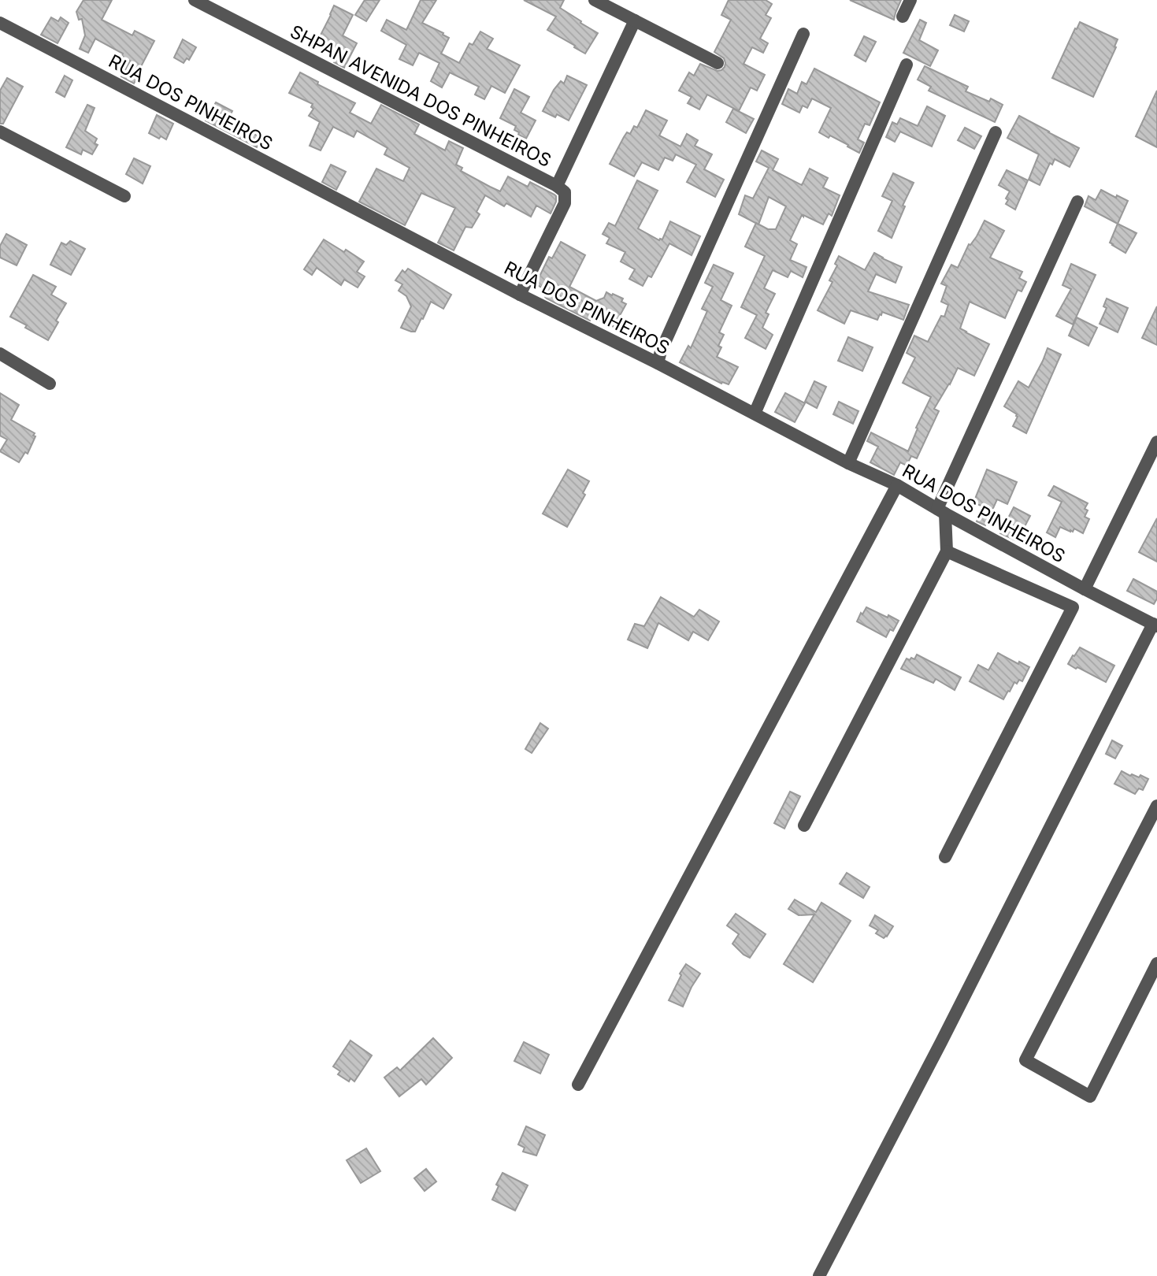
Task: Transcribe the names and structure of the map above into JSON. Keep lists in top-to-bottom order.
{
  "streets": {
    "street": ["SHPAN AVENIDA DOS PINHEIROS", "RUA DOS PINHEIROS"]
  }
}
